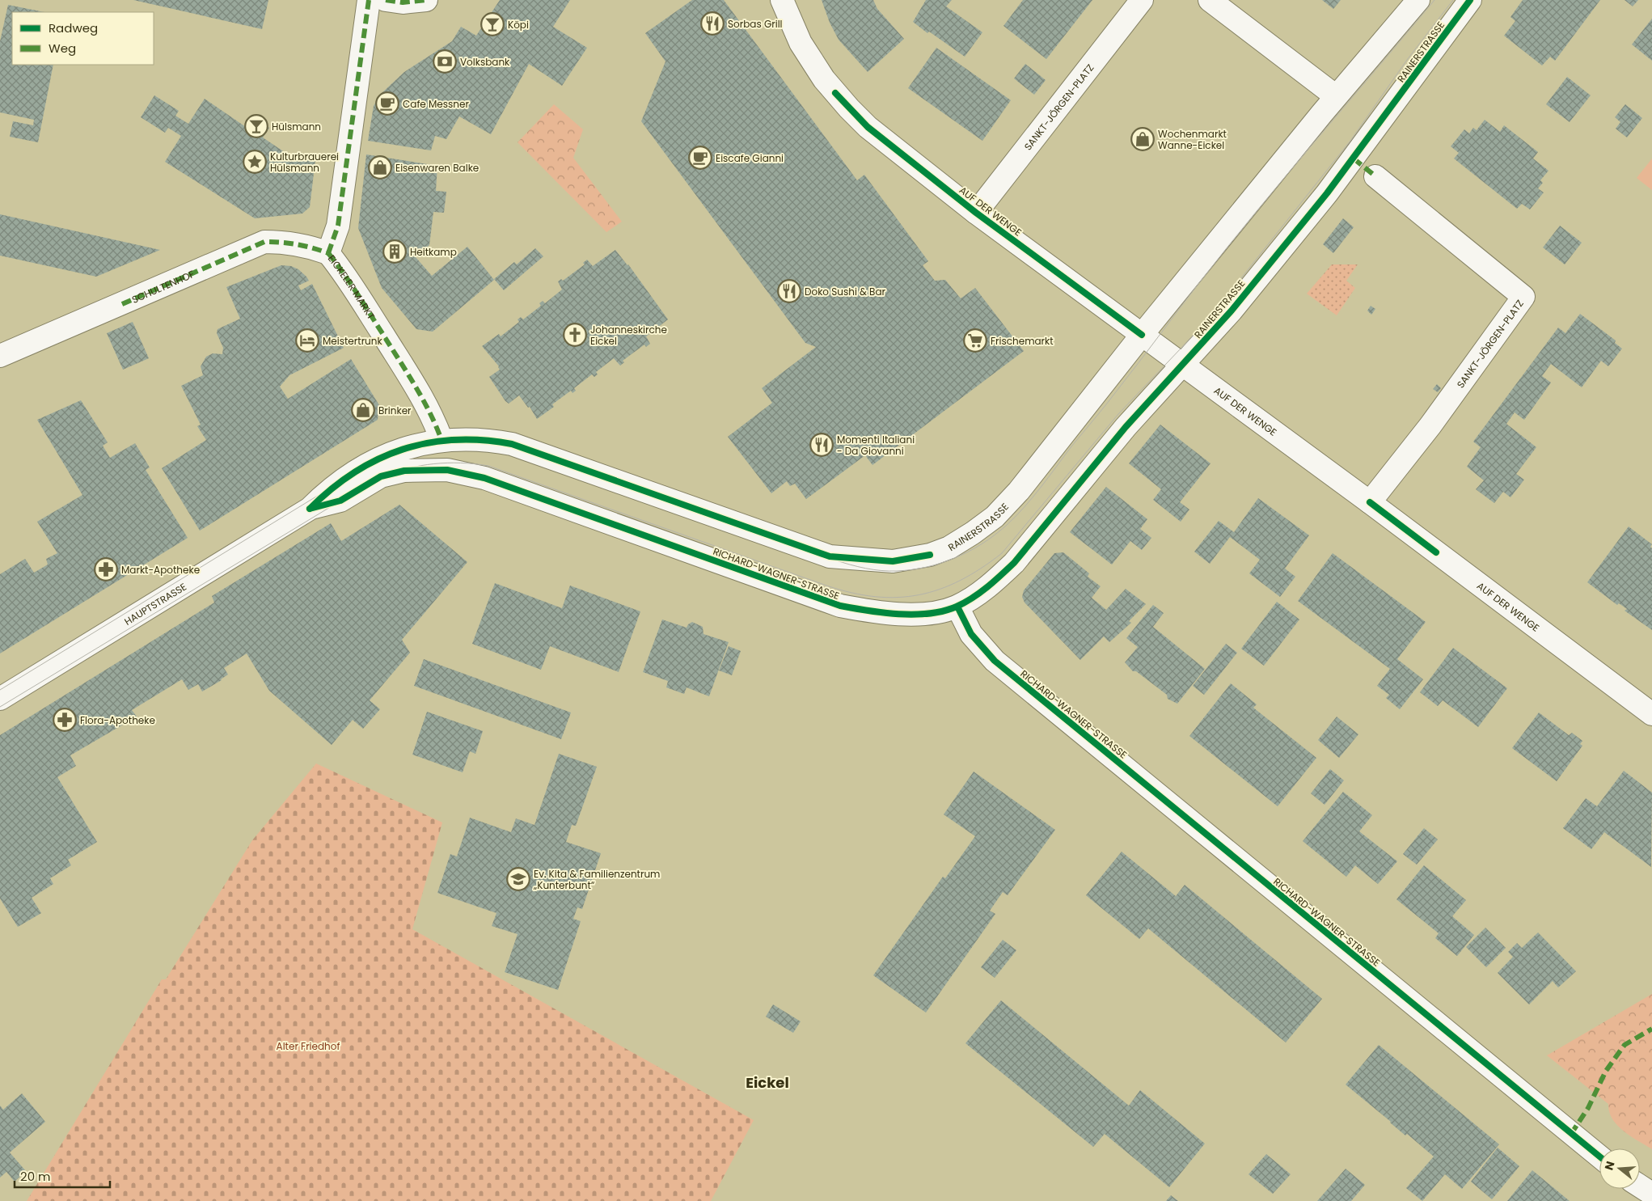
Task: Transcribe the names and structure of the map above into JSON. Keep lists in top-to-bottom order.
{
  "streets": {
    "street": [
      "RAINERSTRASSE",
      "SANKT-JÖRGEN-PLATZ",
      "AUF DER WENGE",
      "SCHULTENHOF",
      "EICKELER MARKT",
      "RICHARD-WAGNER-STRASSE",
      "HAUPTSTRASSE"
    ]
  },
  "crossings": [
    ["RAINERSTRASSE", "AUF DER WENGE"],
    ["RAINERSTRASSE", "EICKELER MARKT"],
    ["RAINERSTRASSE", "RICHARD-WAGNER-STRASSE"],
    ["RAINERSTRASSE", "HAUPTSTRASSE"],
    ["SANKT-JÖRGEN-PLATZ", "AUF DER WENGE"],
    ["SCHULTENHOF", "EICKELER MARKT"],
    ["EICKELER MARKT", "HAUPTSTRASSE"],
    ["RICHARD-WAGNER-STRASSE", "HAUPTSTRASSE"]
  ],
  "districts": ["Eickel"],
  "parks": ["Alter Friedhof"],
  "places": {
    "restaurant": ["Sorbas Grill", "Doko Sushi & Bar", "Momenti Italiani - Da Giovanni"],
    "bar": ["Köpi", "Hülsmann"],
    "bank": ["Volksbank"],
    "cafe": ["Cafe Messner", "Eiscafe Gianni"],
    "shop": ["Wochenmarkt Wanne-Eickel", "Eisenwaren Balke", "Brinker"],
    "place": ["Kulturbrauerei Hülsmann"],
    "building": ["Heitkamp"],
    "church": ["Johanneskirche Eickel"],
    "hotel": ["Meistertrunk"],
    "supermarket": ["Frischemarkt"],
    "pharmacy": ["Markt-Apotheke", "Flora-Apotheke"],
    "school or university": ["Ev. Kita & Familienzentrum „Kunterbunt“"]
  },
  "legend": ["Radweg", "Weg"],
  "scale_bar": "20 m",
  "north": "left"
}
